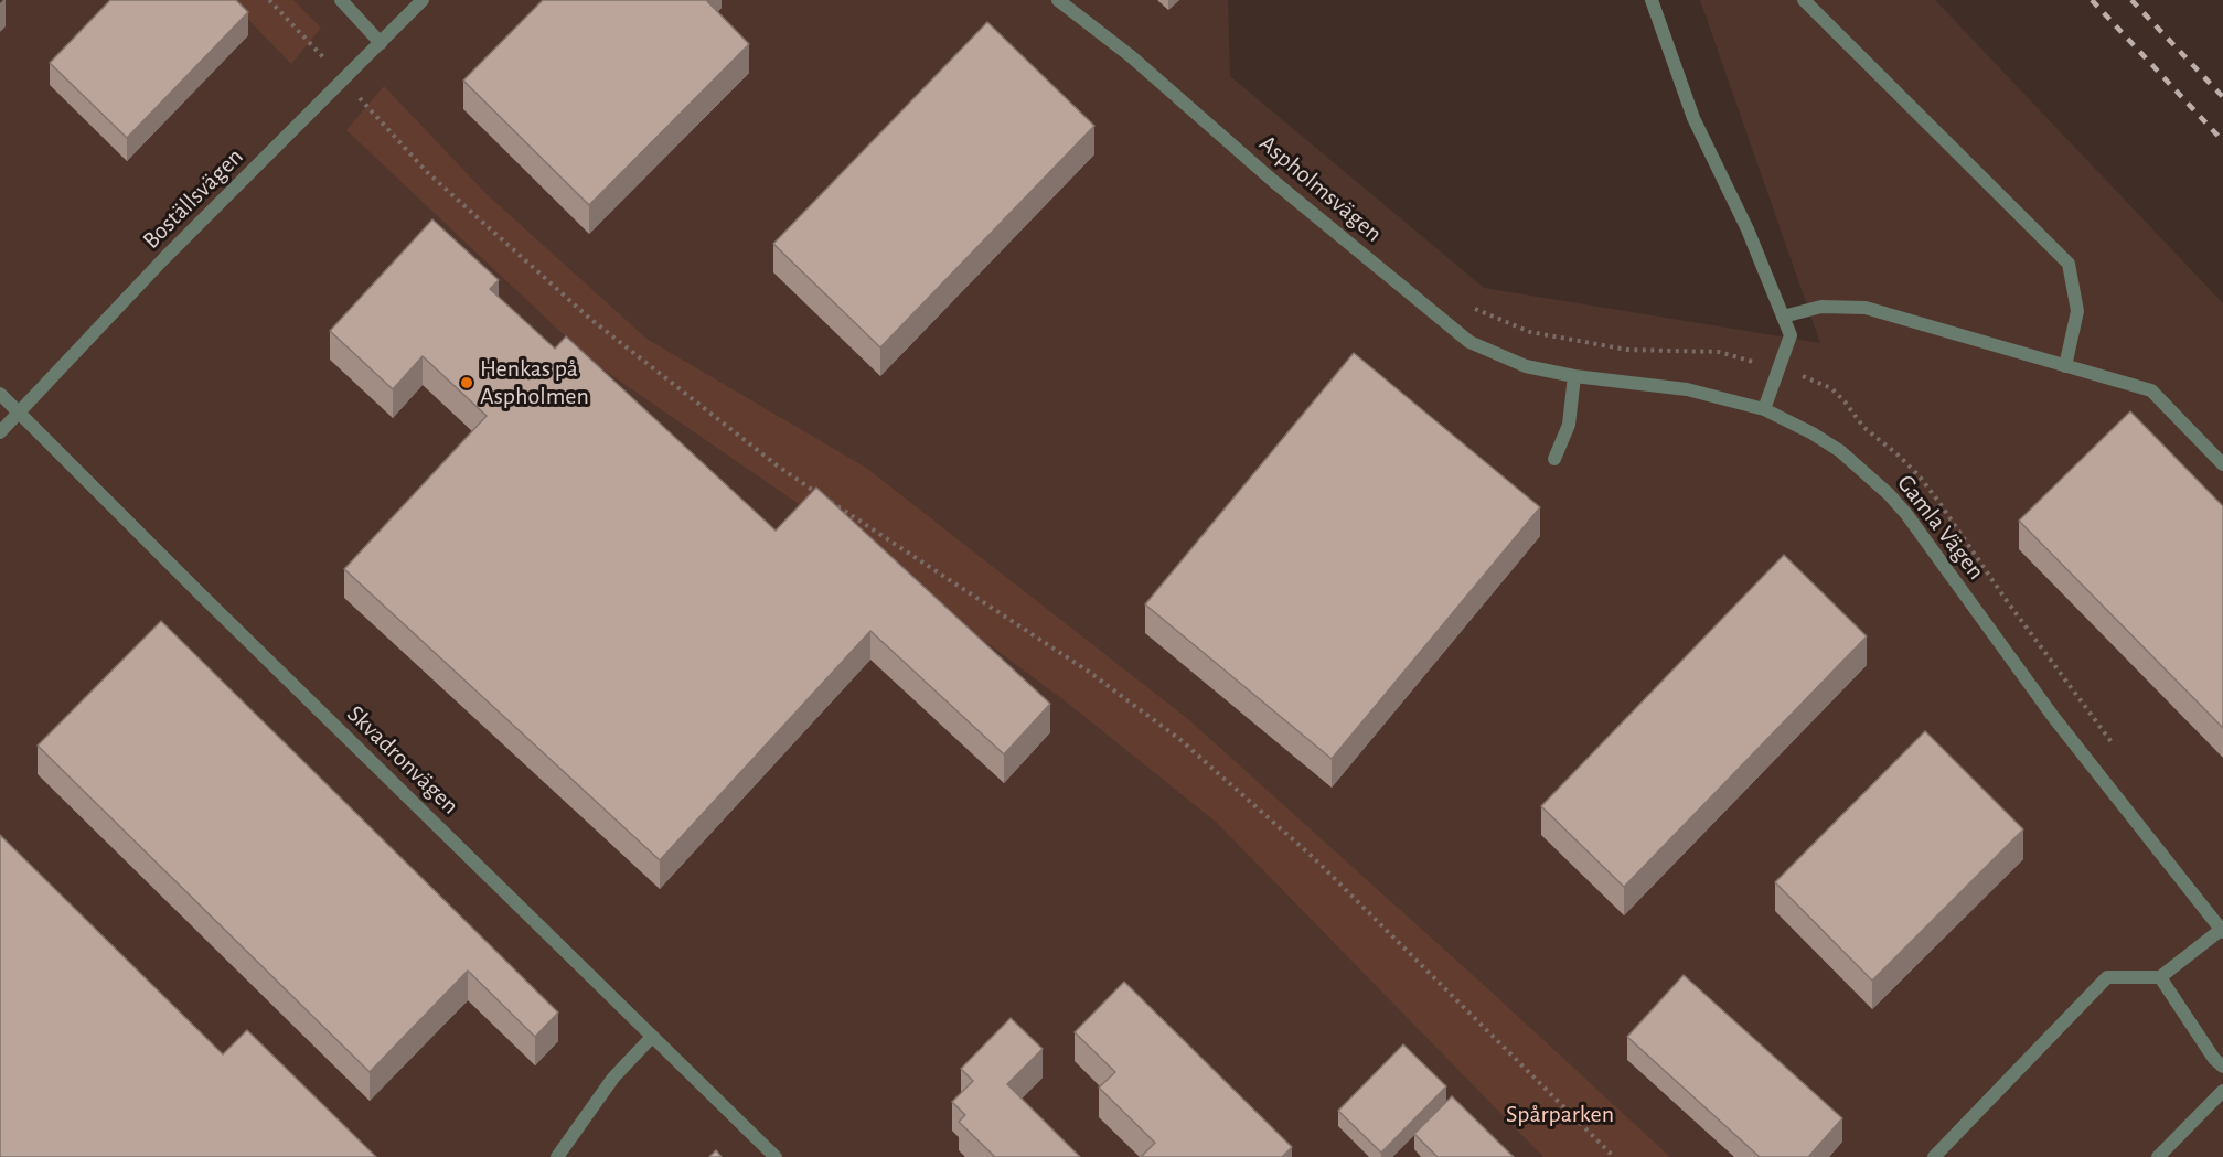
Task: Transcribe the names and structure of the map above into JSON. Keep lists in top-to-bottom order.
{
  "streets": {
    "street": [
      "Aspholmsvägen",
      "Boställsvägen",
      "Gamla Vägen",
      "Skvadronvägen"
    ]
  },
  "crossings": [
    ["Aspholmsvägen", "Gamla Vägen"],
    ["Boställsvägen", "Skvadronvägen"]
  ],
  "parks": ["Spårparken"],
  "places": ["Henkas på Aspholmen"]
}
